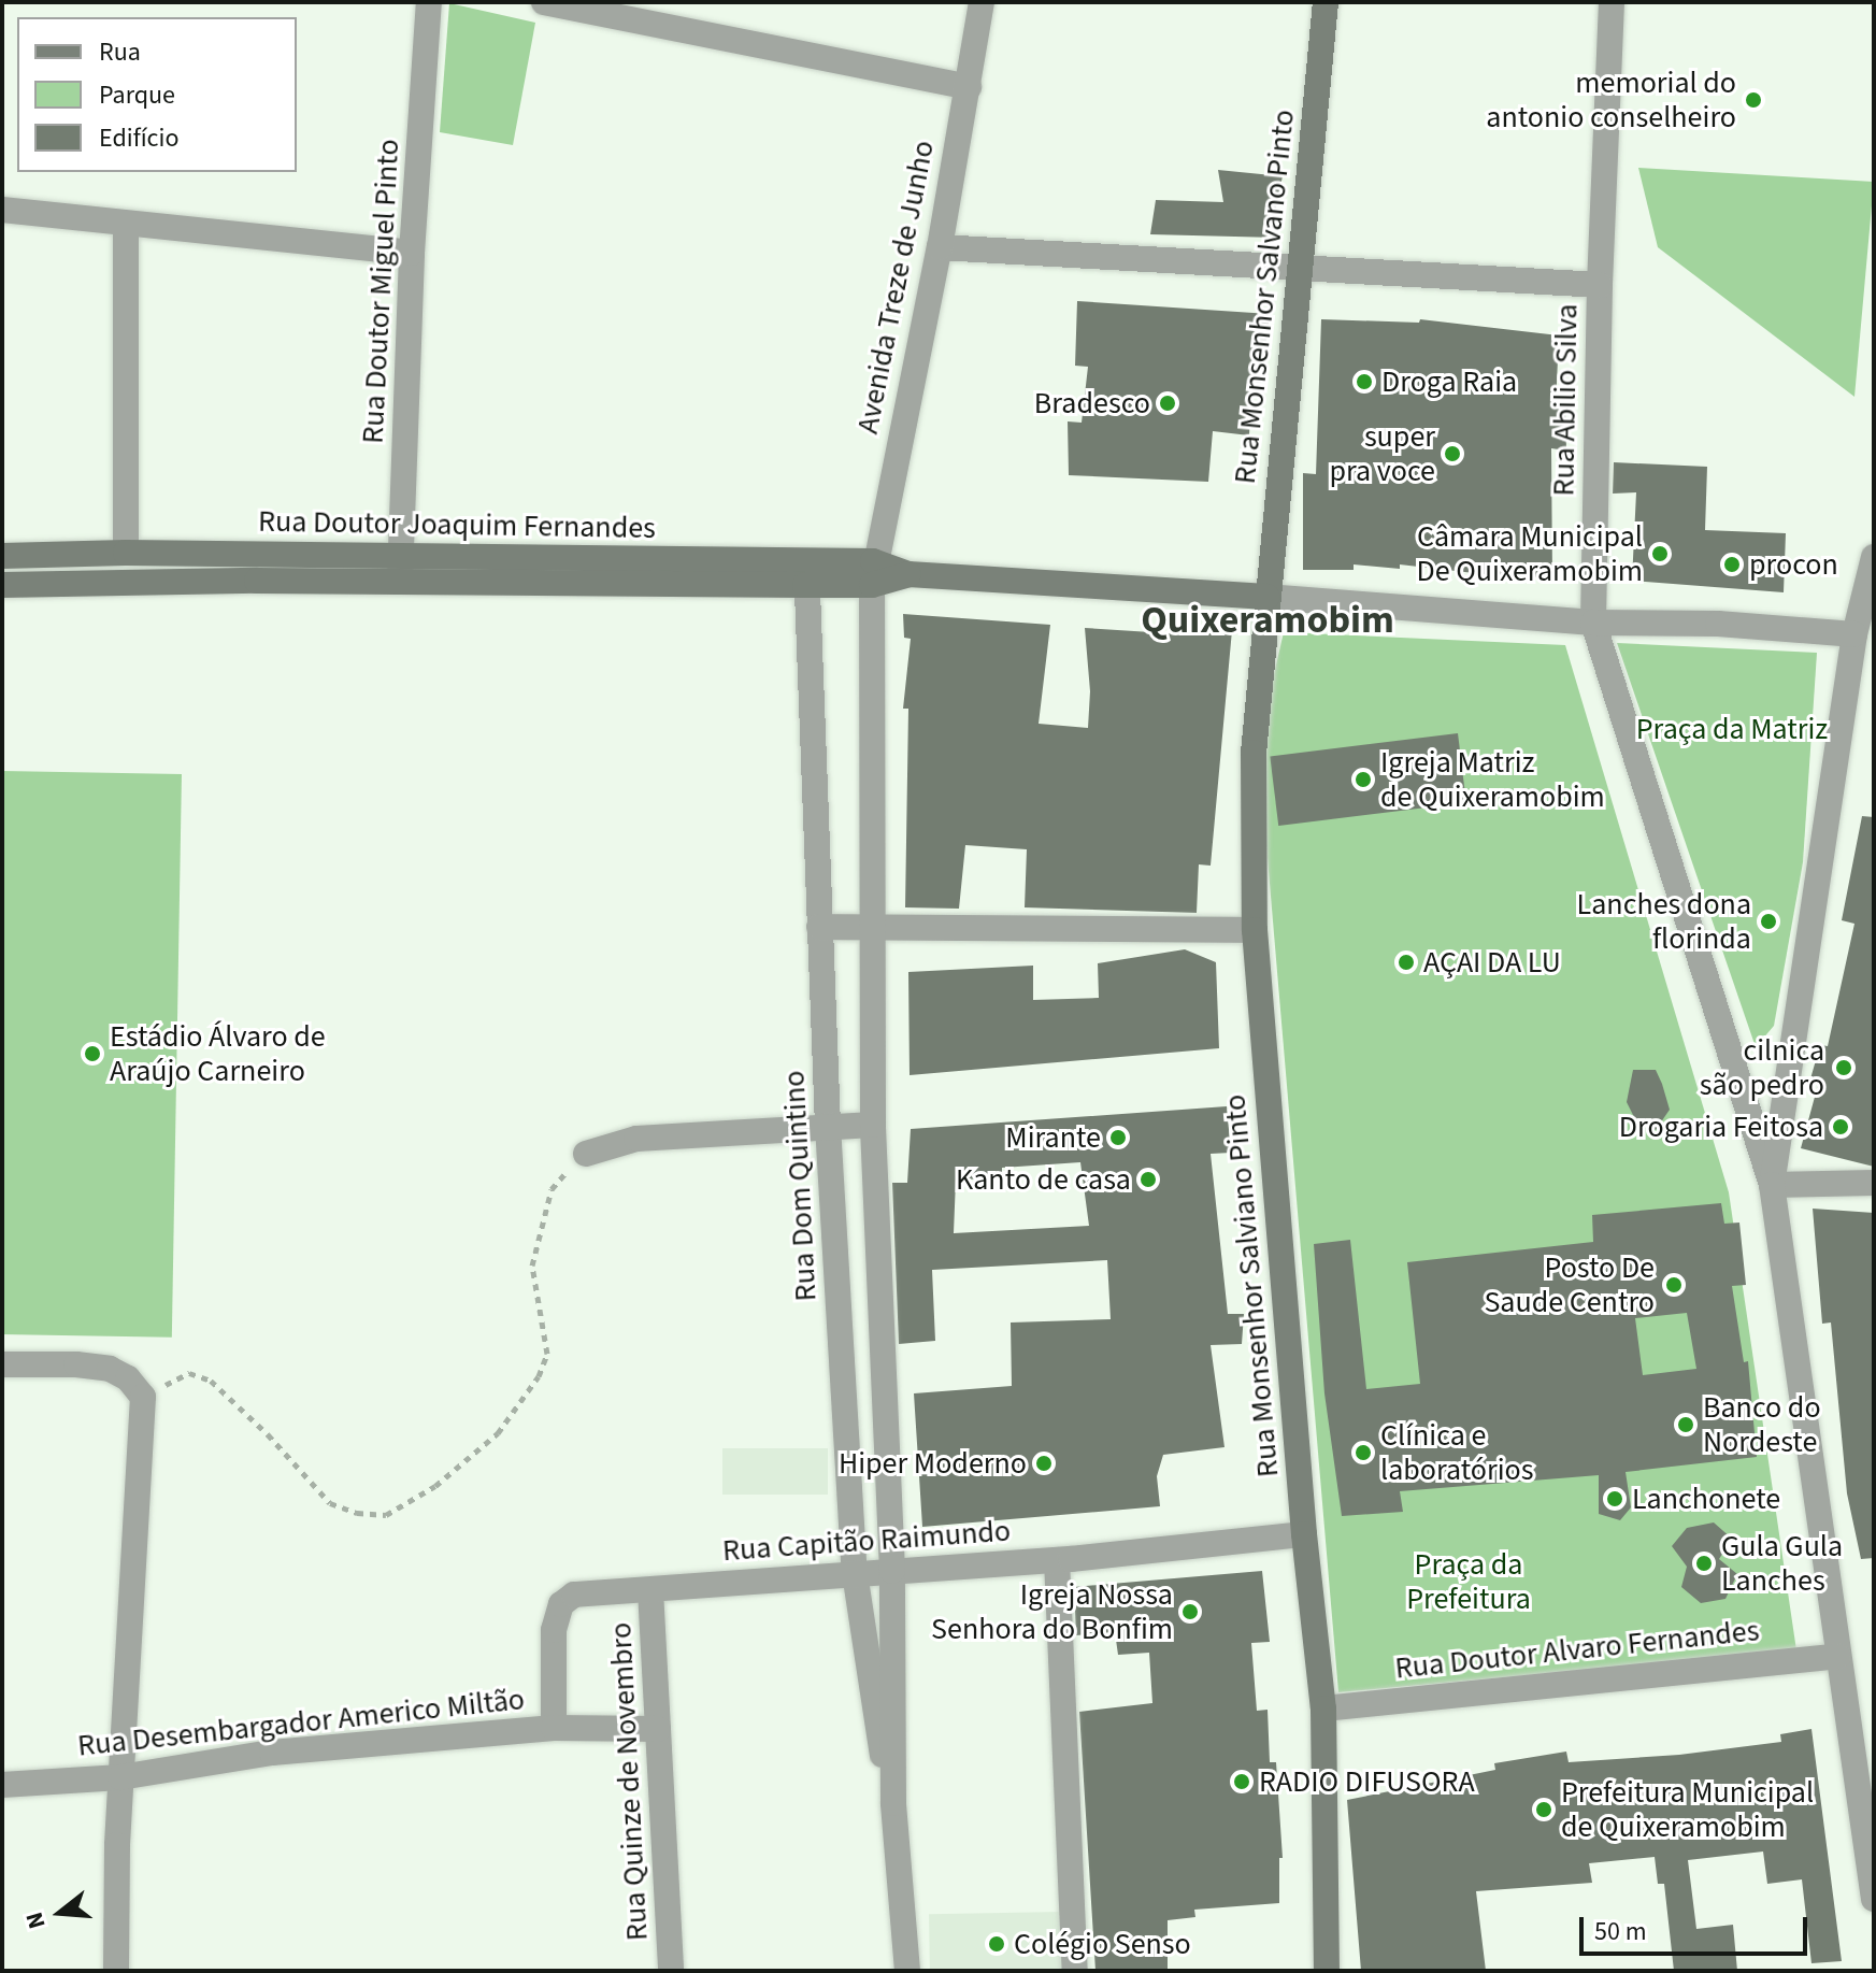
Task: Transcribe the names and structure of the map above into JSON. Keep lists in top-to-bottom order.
{
  "streets": {
    "street": [
      "Avenida Treze de Junho",
      "Rua Doutor Miguel Pinto",
      "Rua Monsenhor Salvano Pinto",
      "Rua Abilio Silva",
      "Rua Doutor Joaquim Fernandes",
      "Rua Dom Quintino",
      "Rua Monsenhor Salviano Pinto",
      "Rua Capitão Raimundo",
      "Rua Doutor Alvaro Fernandes",
      "Rua Desembargador Americo Miltão",
      "Rua Quinze de Novembro"
    ]
  },
  "crossings": [
    ["Avenida Treze de Junho", "Rua Doutor Joaquim Fernandes"],
    ["Avenida Treze de Junho", "Rua Dom Quintino"],
    ["Rua Doutor Miguel Pinto", "Rua Doutor Joaquim Fernandes"],
    ["Rua Monsenhor Salvano Pinto", "Rua Doutor Joaquim Fernandes"],
    ["Rua Monsenhor Salvano Pinto", "Rua Monsenhor Salviano Pinto"],
    ["Rua Doutor Joaquim Fernandes", "Rua Dom Quintino"],
    ["Rua Doutor Joaquim Fernandes", "Rua Monsenhor Salviano Pinto"],
    ["Rua Dom Quintino", "Rua Capitão Raimundo"],
    ["Rua Monsenhor Salviano Pinto", "Rua Capitão Raimundo"],
    ["Rua Monsenhor Salviano Pinto", "Rua Doutor Alvaro Fernandes"],
    ["Rua Capitão Raimundo", "Rua Desembargador Americo Miltão"],
    ["Rua Capitão Raimundo", "Rua Quinze de Novembro"],
    ["Rua Desembargador Americo Miltão", "Rua Quinze de Novembro"]
  ],
  "districts": ["Quixeramobim"],
  "parks": ["Praça da Matriz", "Praça da Prefeitura"],
  "places": [
    "memorial do antonio conselheiro",
    "Droga Raia",
    "Bradesco",
    "super pra voce",
    "Câmara Municipal De Quixeramobim",
    "procon",
    "Igreja Matriz de Quixeramobim",
    "Lanches dona florinda",
    "AÇAI DA LU",
    "Estádio Álvaro de Araújo Carneiro",
    "cilnica são pedro",
    "Drogaria Feitosa",
    "Mirante",
    "Kanto de casa",
    "Posto De Saude Centro",
    "Banco do Nordeste",
    "Clínica e laboratórios",
    "Hiper Moderno",
    "Lanchonete",
    "Gula Gula Lanches",
    "Igreja Nossa Senhora do Bonfim",
    "RADIO DIFUSORA",
    "Prefeitura Municipal de Quixeramobim",
    "Colégio Senso"
  ],
  "legend": ["Rua", "Parque", "Edifício"],
  "scale_bar": "50 m",
  "north": "left"
}
